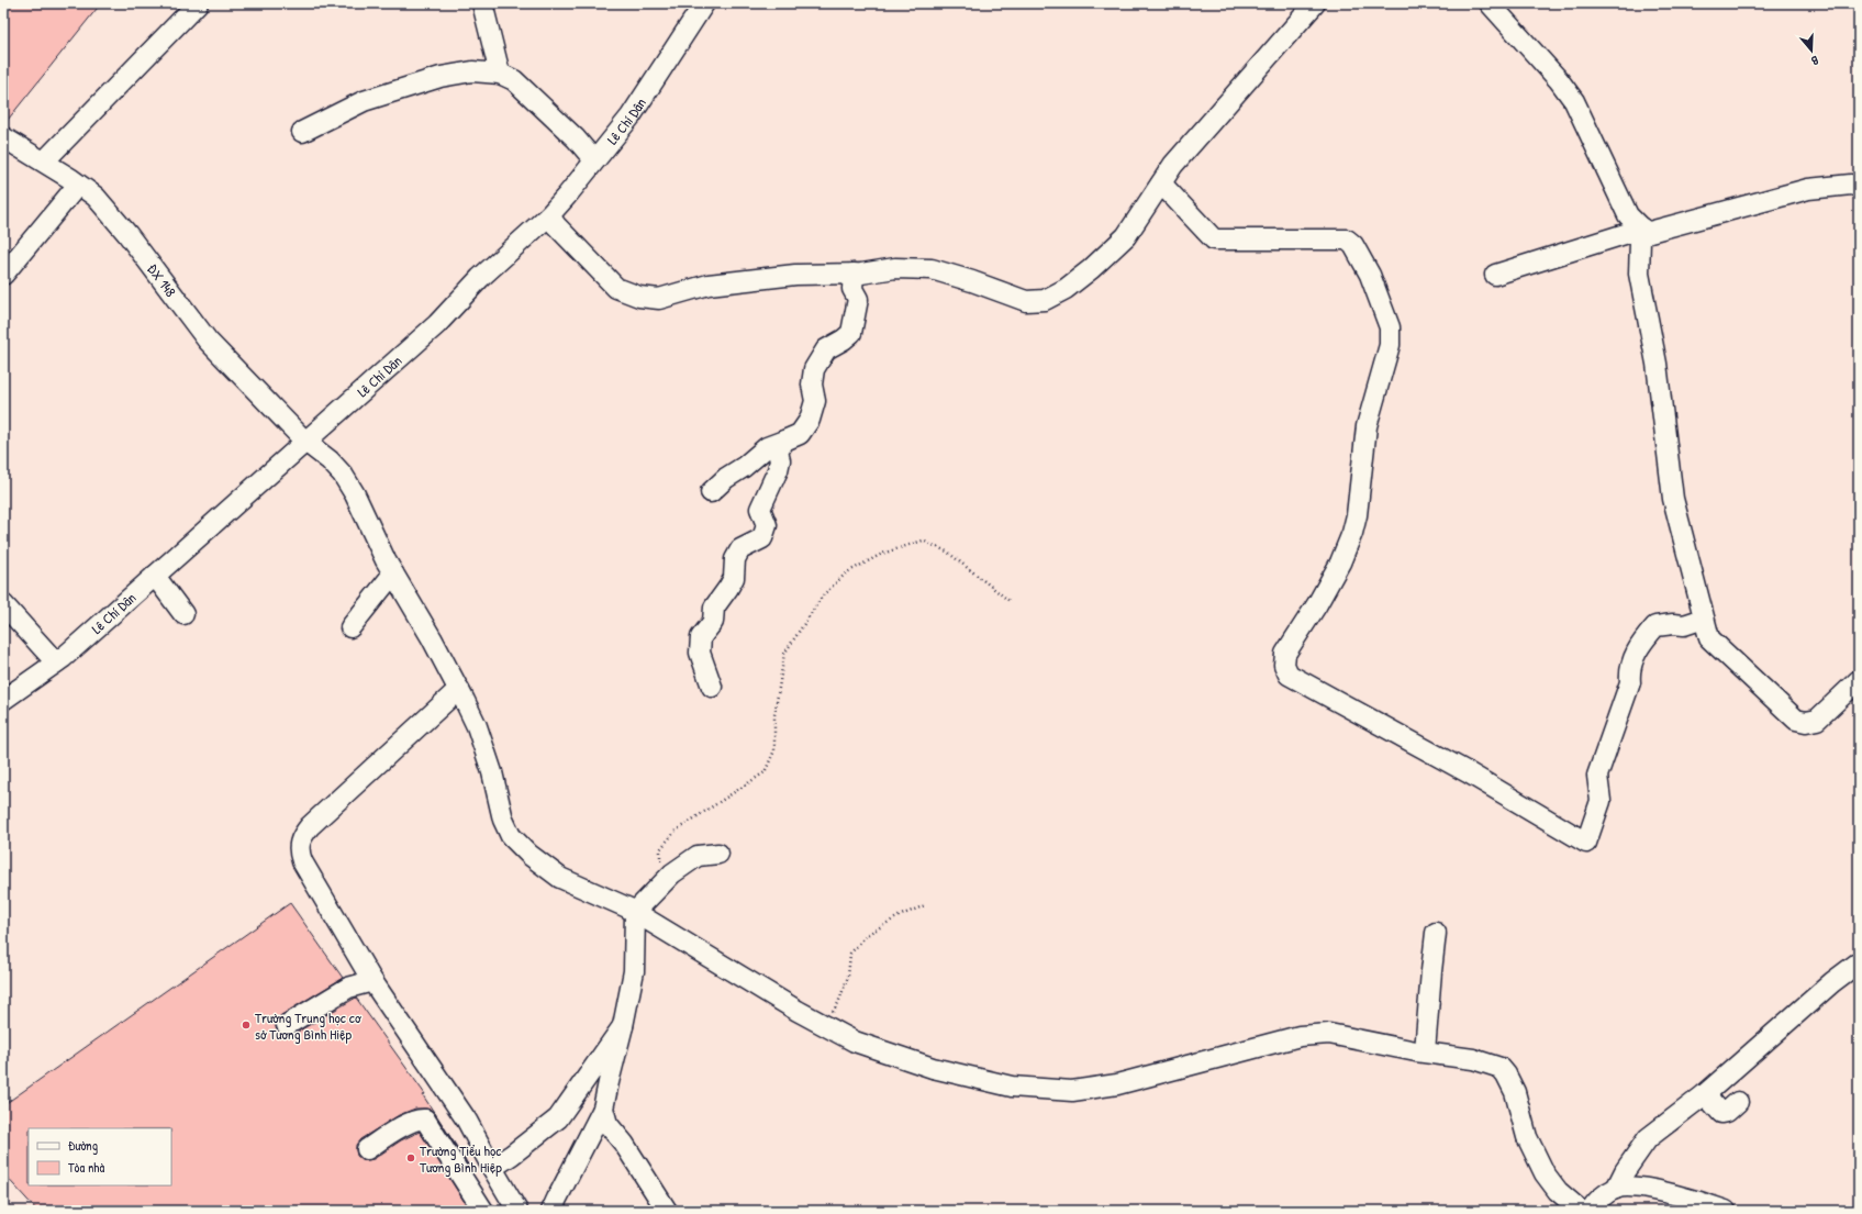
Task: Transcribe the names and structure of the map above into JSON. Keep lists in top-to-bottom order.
{
  "streets": {
    "street": ["Lê Chí Dân", "ĐX 148"]
  },
  "crossings": [
    ["Lê Chí Dân", "ĐX 148"]
  ],
  "places": ["Trường Trung học cơ sở Tương Bình Hiệp", "Trường Tiểu học Tương Bình Hiệp"],
  "legend": ["Đường", "Tòa nhà"],
  "north": "bottom"
}
